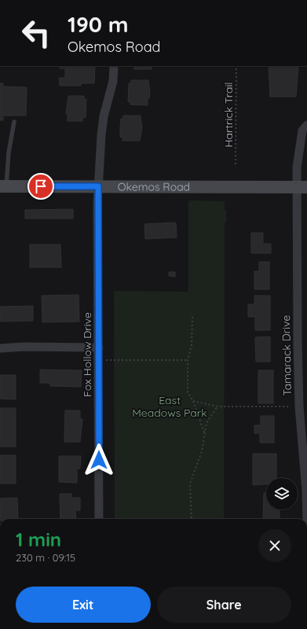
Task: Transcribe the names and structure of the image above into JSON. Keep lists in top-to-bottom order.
{
  "streets": {
    "main road": ["Okemos Road"],
    "street": ["Fox Hollow Drive", "Tamarack Drive"],
    "path": ["Hartrick Trail"]
  },
  "crossings": [
    ["Okemos Road", "Fox Hollow Drive"],
    ["Okemos Road", "Tamarack Drive"]
  ],
  "parks": ["East Meadows Park"],
  "page": {
    "turn": ["190 m", "Okemos Road"],
    "heading": ["1 min", "230 m · 09:15"],
    "buttons": ["Exit", "Share"]
  }
}
